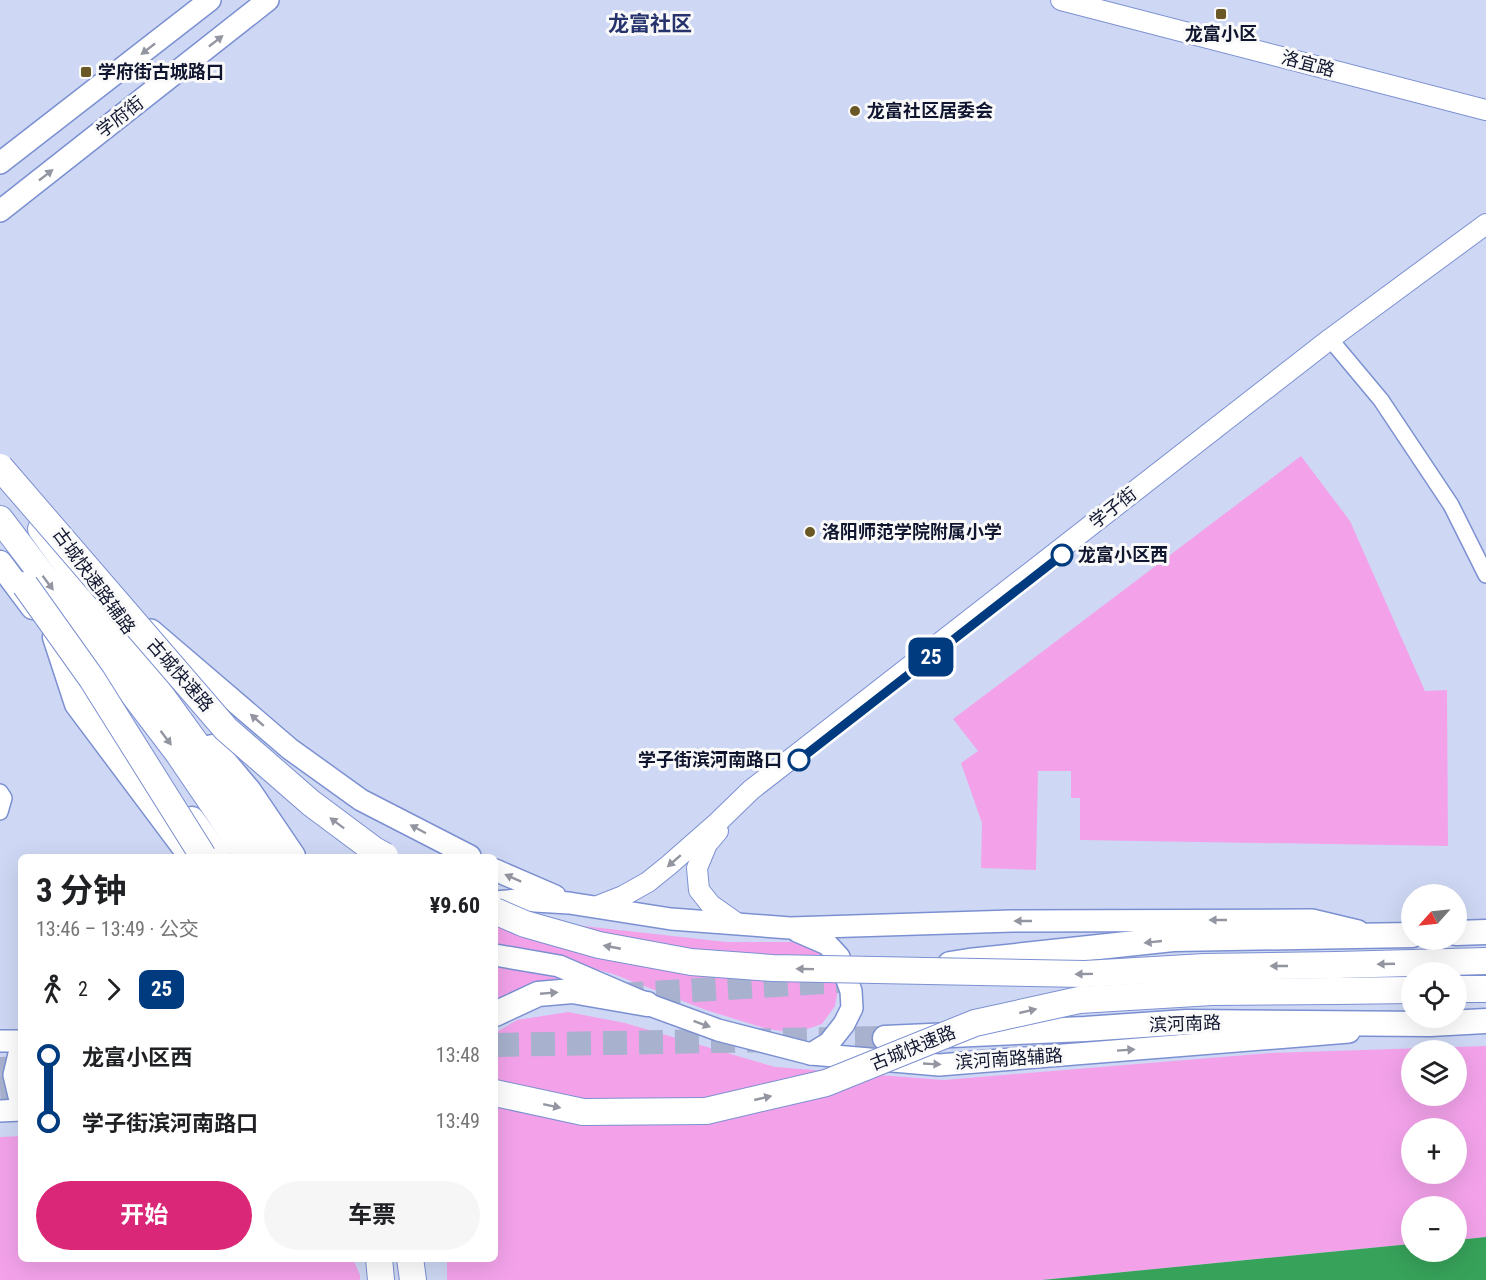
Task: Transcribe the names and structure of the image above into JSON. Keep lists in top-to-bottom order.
{
  "streets": {
    "highway": ["古城快速路"],
    "main road": [
      "学府街",
      "古城快速路辅路",
      "滨河南路",
      "滨河南路辅路"
    ],
    "street": ["洛宜路", "学子街"]
  },
  "districts": ["龙富社区"],
  "places": {
    "transit": ["龙富小区", "学府街古城路口"],
    "other": [
      "龙富社区居委会",
      "洛阳师范学院附属小学",
      "龙富小区西",
      "学子街滨河南路口"
    ]
  },
  "lines": ["bus line 25"],
  "north": "bottom left",
  "page": {
    "on_map": "25",
    "heading": ["3 分钟", "13:46 – 13:49 · 公交", "¥9.60"],
    "map_buttons": ["+", "−"],
    "legs": ["2", "25"],
    "list": [
      {
        "name": "龙富小区西",
        "value": "13:48"
      },
      {
        "name": "学子街滨河南路口",
        "value": "13:49"
      }
    ],
    "buttons": ["开始", "车票"]
  }
}
